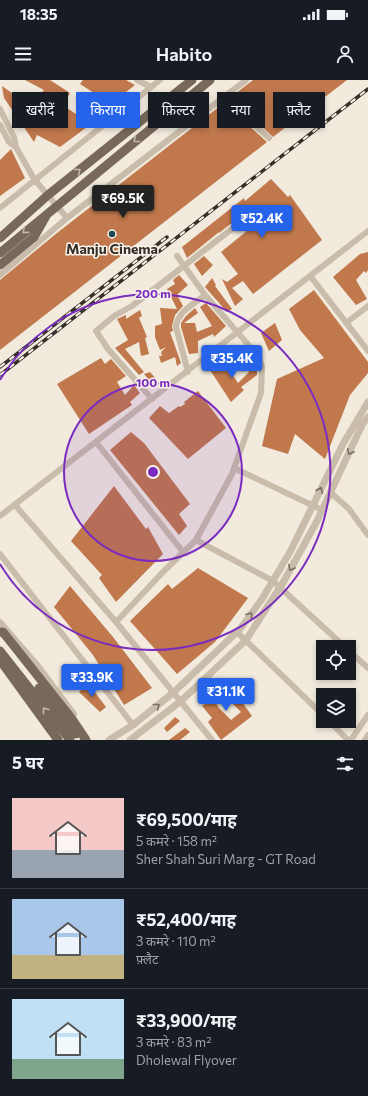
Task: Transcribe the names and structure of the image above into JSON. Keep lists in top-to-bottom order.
{
  "places": ["Manju Cinema"],
  "page": {
    "status": "18:35",
    "header": "Habito",
    "chip": [
      "खरीदें",
      "किराया",
      "फ़िल्टर",
      "नया",
      "फ़्लैट"
    ],
    "price": [
      "₹69.5K",
      "₹52.4K",
      "₹35.4K",
      "₹33.9K",
      "₹31.1K"
    ],
    "heading": "5 घर",
    "list": [
      {
        "name": "₹69,500/माह",
        "note": "5 कमरे · 158 m² · Sher Shah Suri Marg - GT Road"
      },
      {
        "name": "₹52,400/माह",
        "note": "3 कमरे · 110 m² · फ़्लैट"
      },
      {
        "name": "₹33,900/माह",
        "note": "3 कमरे · 83 m² · Dholewal Flyover"
      }
    ]
  },
  "rings": ["200 m", "100 m"]
}
